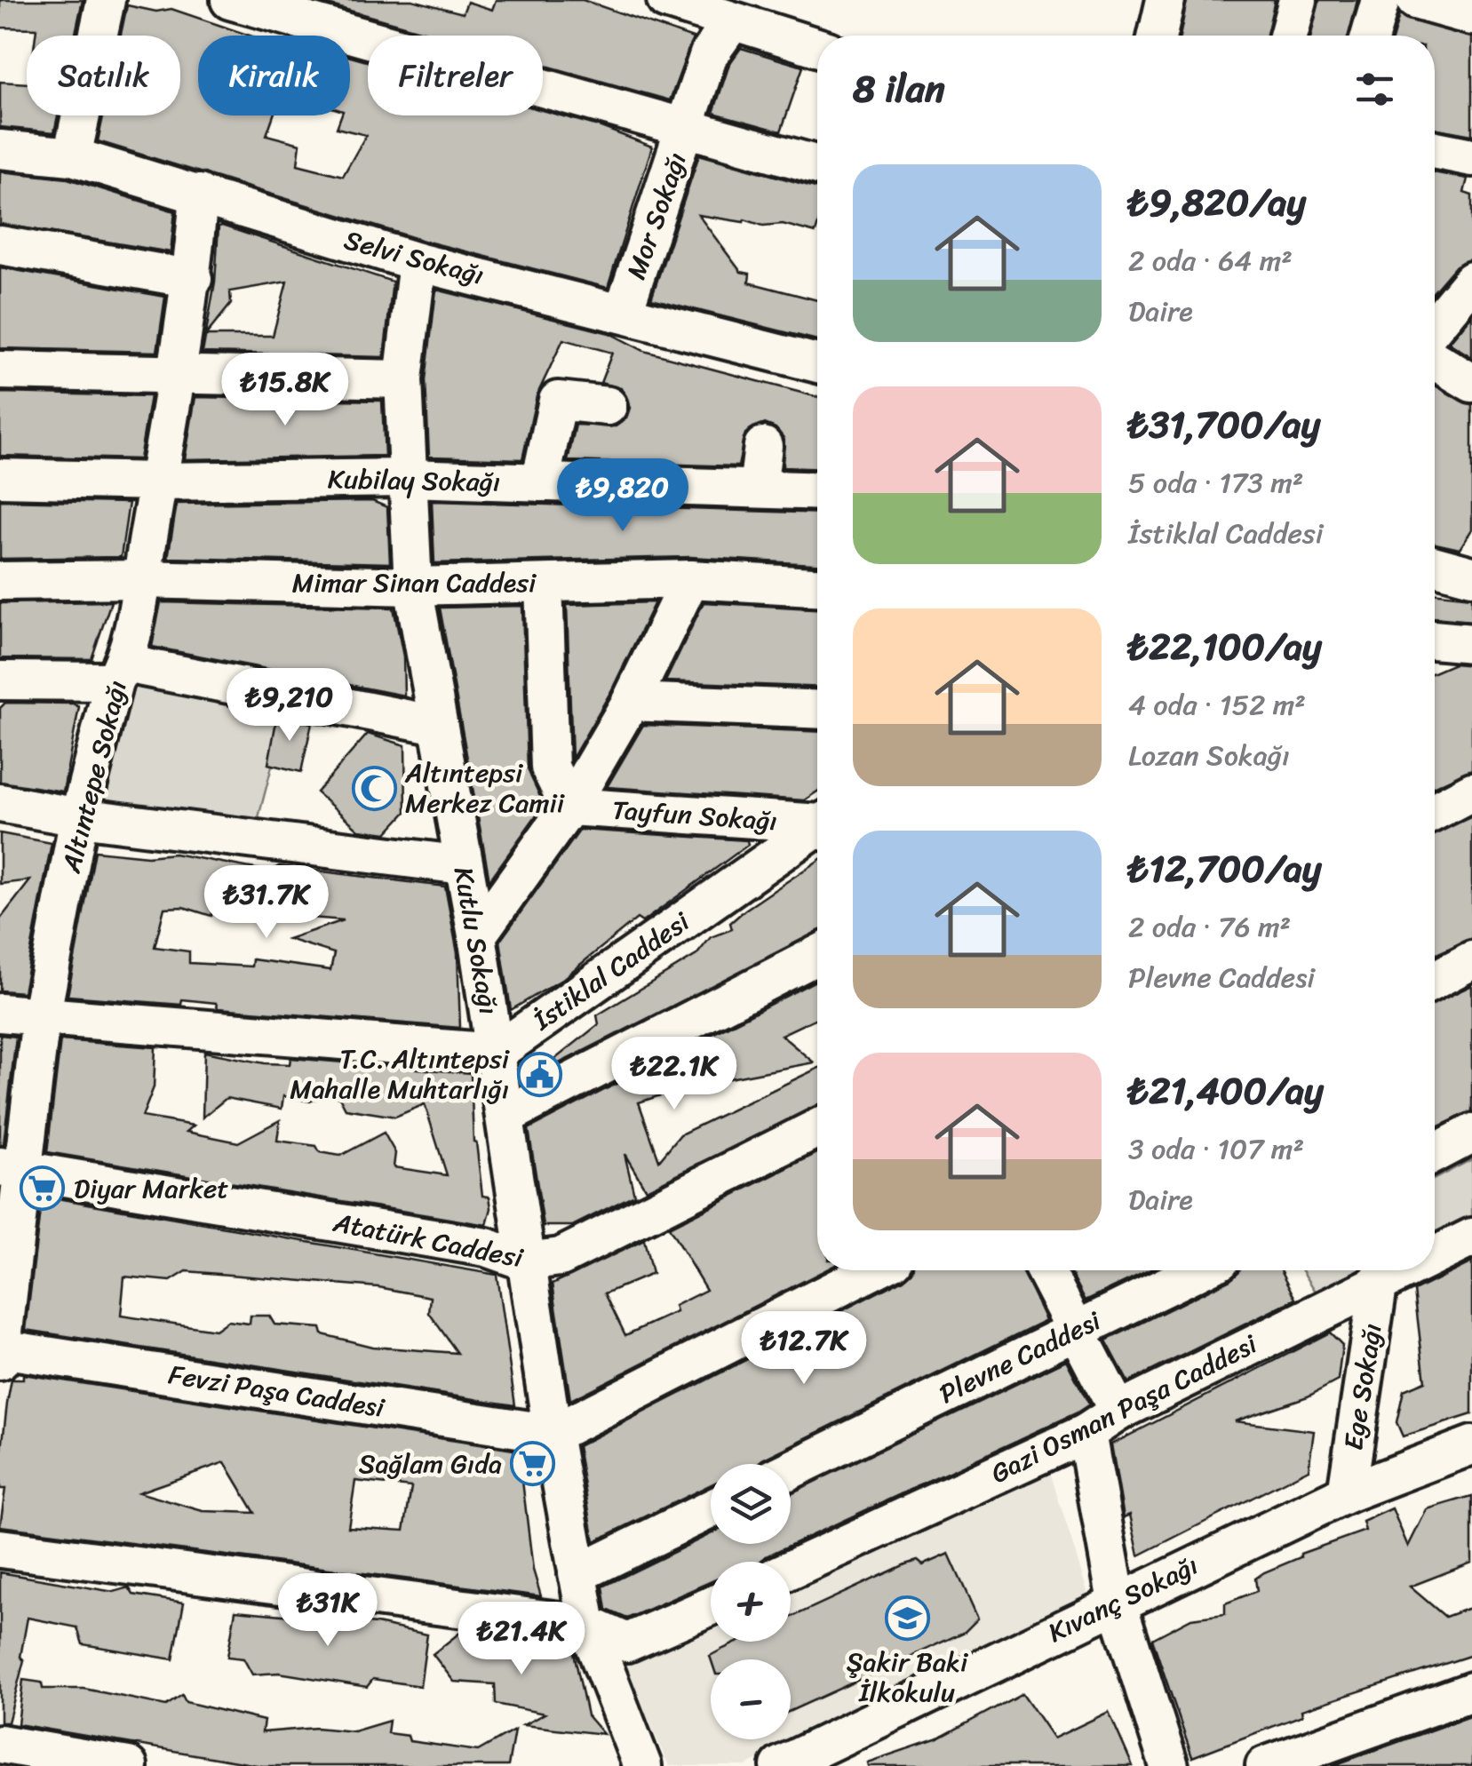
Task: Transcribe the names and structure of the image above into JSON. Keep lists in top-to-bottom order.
{
  "streets": {
    "street": [
      "Mor Sokağı",
      "Selvi Sokağı",
      "Kubilay Sokağı",
      "Mimar Sinan Caddesi",
      "Altıntepe Sokağı",
      "Tayfun Sokağı",
      "Kutlu Sokağı",
      "İstiklal Caddesi",
      "Atatürk Caddesi",
      "Plevne Caddesi",
      "Ege Sokağı",
      "Fevzi Paşa Caddesi",
      "Gazi Osman Paşa Caddesi",
      "Kıvanç Sokağı"
    ]
  },
  "crossings": [
    ["Mor Sokağı", "Selvi Sokağı"],
    ["Selvi Sokağı", "Altıntepe Sokağı"],
    ["Selvi Sokağı", "Kutlu Sokağı"],
    ["Kubilay Sokağı", "Altıntepe Sokağı"],
    ["Kubilay Sokağı", "Kutlu Sokağı"],
    ["Mimar Sinan Caddesi", "Altıntepe Sokağı"],
    ["Mimar Sinan Caddesi", "Kutlu Sokağı"],
    ["Altıntepe Sokağı", "Atatürk Caddesi"],
    ["Altıntepe Sokağı", "Fevzi Paşa Caddesi"],
    ["Kutlu Sokağı", "İstiklal Caddesi"],
    ["Kutlu Sokağı", "Atatürk Caddesi"],
    ["Kutlu Sokağı", "Fevzi Paşa Caddesi"],
    ["Ege Sokağı", "Gazi Osman Paşa Caddesi"],
    ["Ege Sokağı", "Kıvanç Sokağı"]
  ],
  "places": {
    "mosque": ["Altıntepsi Merkez Camii"],
    "public building": ["T.C. Altıntepsi Mahalle Muhtarlığı"],
    "supermarket": ["Diyar Market", "Sağlam Gıda"],
    "school or university": ["Şakir Baki İlkokulu"]
  },
  "page": {
    "chip": ["Satılık", "Kiralık", "Filtreler"],
    "heading": "8 ilan",
    "list": [
      {
        "name": "₺9,820/ay",
        "note": "2 oda · 64 m² · Daire"
      },
      {
        "name": "₺31,700/ay",
        "note": "5 oda · 173 m² · İstiklal Caddesi"
      },
      {
        "name": "₺22,100/ay",
        "note": "4 oda · 152 m² · Lozan Sokağı"
      },
      {
        "name": "₺12,700/ay",
        "note": "2 oda · 76 m² · Plevne Caddesi"
      },
      {
        "name": "₺21,400/ay",
        "note": "3 oda · 107 m² · Daire"
      }
    ],
    "price": [
      "₺15.8K",
      "₺9,820",
      "₺9,210",
      "₺31.7K",
      "₺22.1K",
      "₺12.7K",
      "₺31K",
      "₺21.4K"
    ],
    "map_buttons": ["+", "−"]
  }
}
